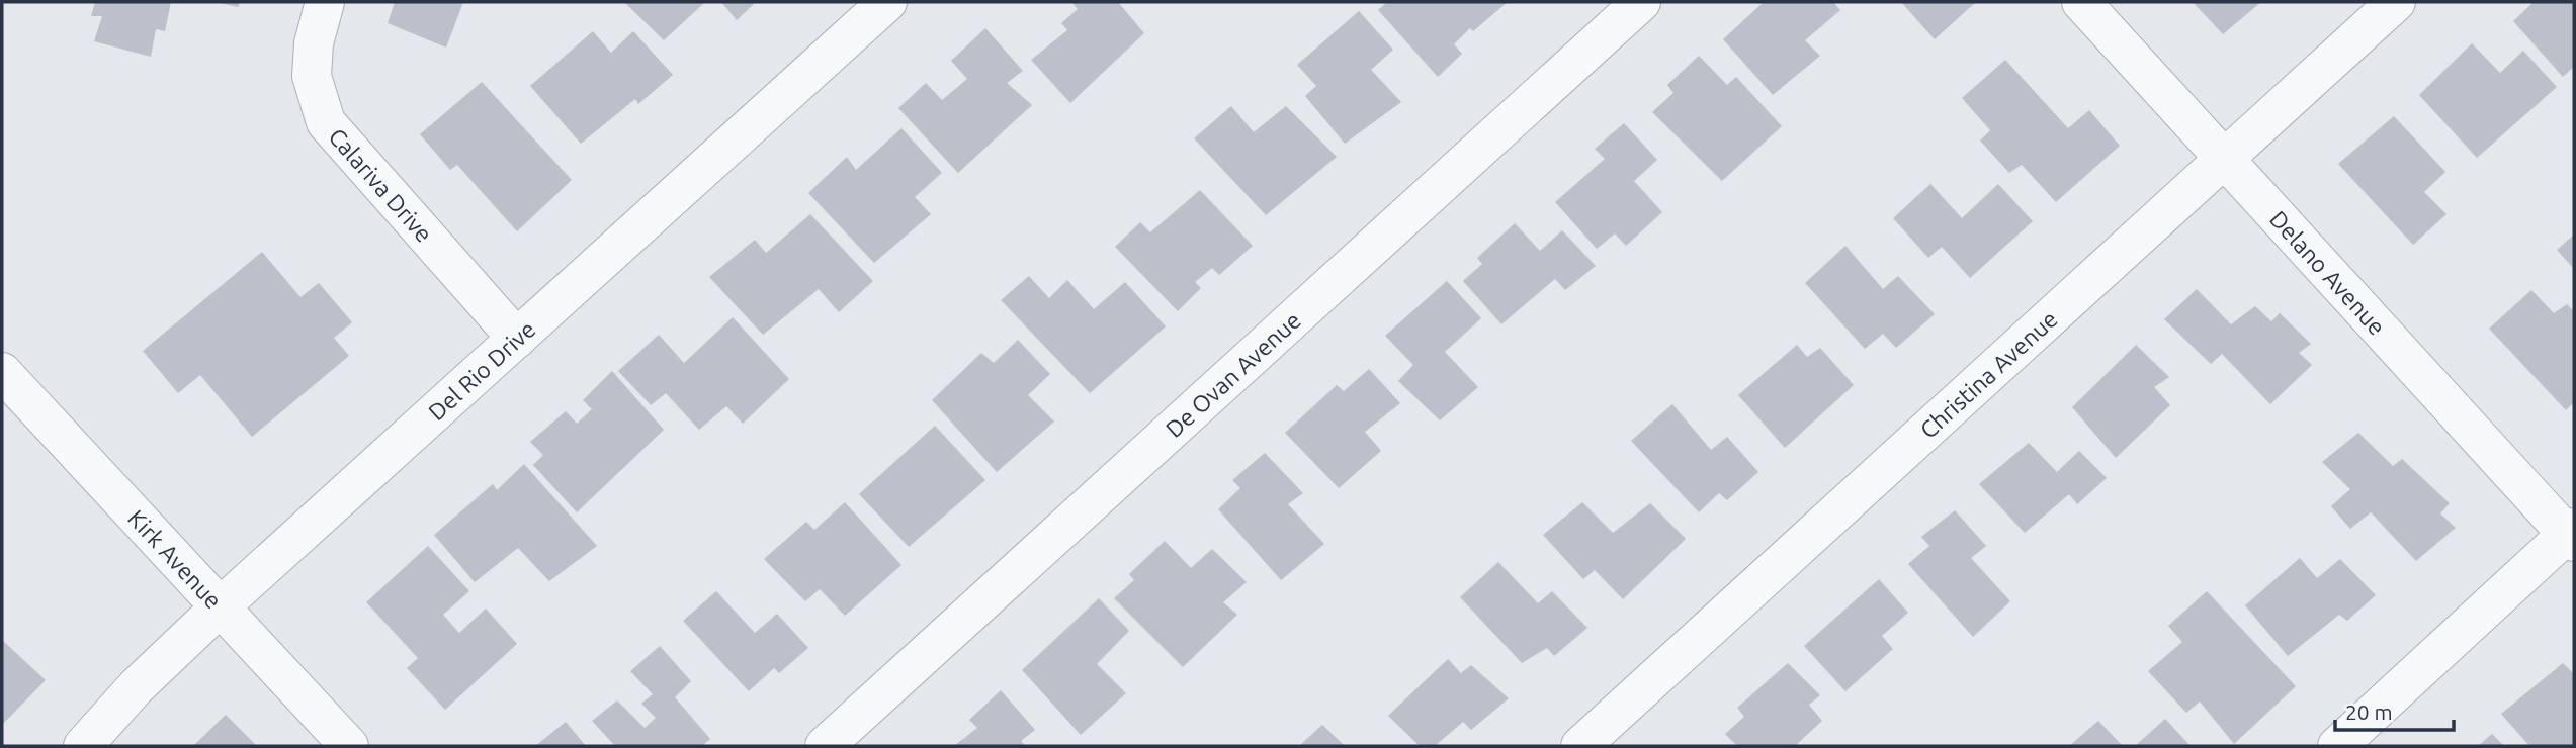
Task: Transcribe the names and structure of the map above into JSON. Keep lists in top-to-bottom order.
{
  "streets": {
    "street": [
      "Calariva Drive",
      "Delano Avenue",
      "Del Rio Drive",
      "De Ovan Avenue",
      "Christina Avenue",
      "Kirk Avenue"
    ]
  },
  "crossings": [
    ["Calariva Drive", "Del Rio Drive"],
    ["Delano Avenue", "Christina Avenue"],
    ["Del Rio Drive", "Kirk Avenue"]
  ],
  "scale_bar": "20 m"
}
